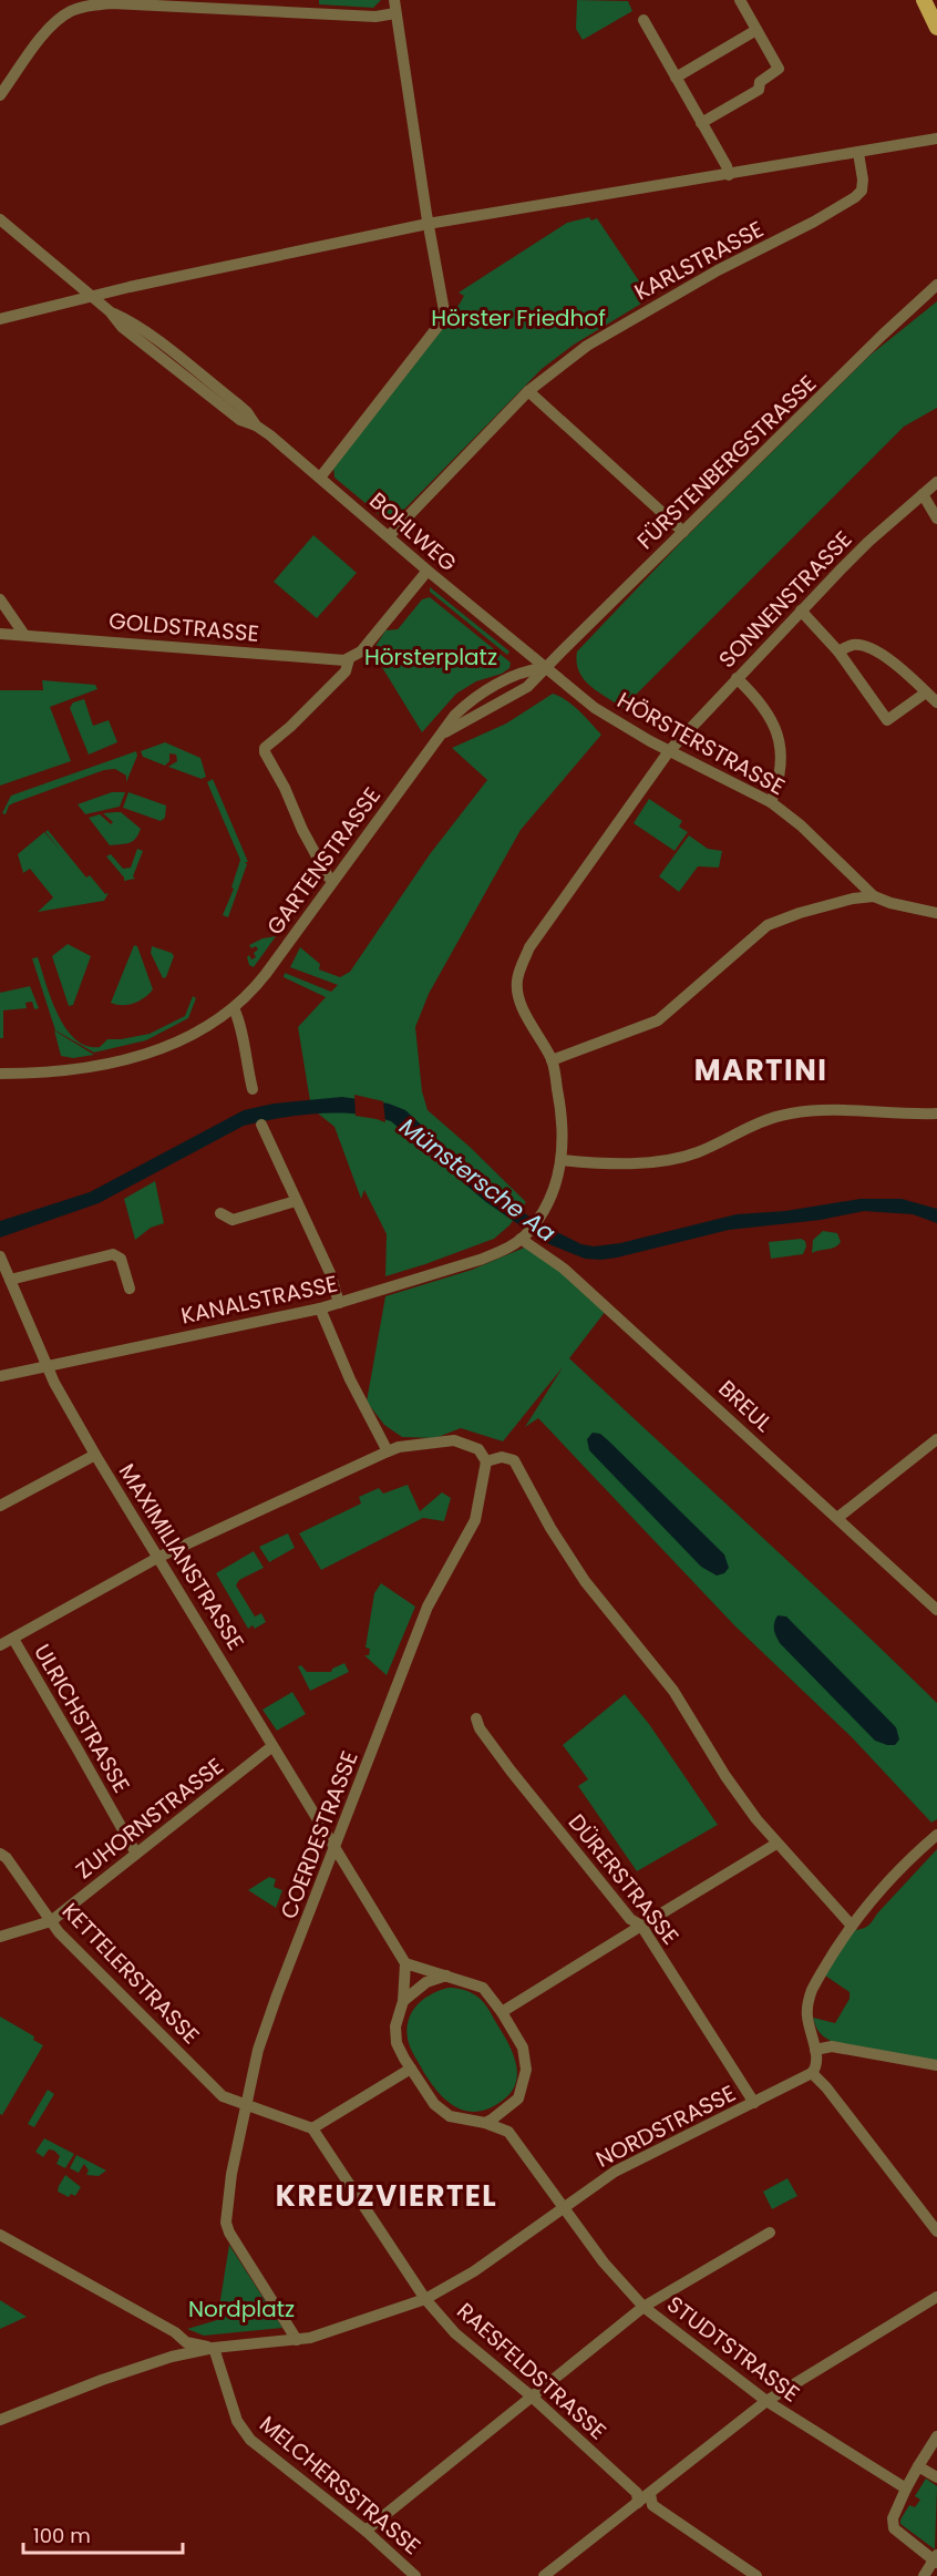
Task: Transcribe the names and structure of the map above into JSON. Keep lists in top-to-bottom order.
{
  "streets": {
    "street": [
      "KARLSTRASSE",
      "FÜRSTENBERGSTRASSE",
      "BOHLWEG",
      "SONNENSTRASSE",
      "GOLDSTRASSE",
      "HÖRSTERSTRASSE",
      "GARTENSTRASSE",
      "KANALSTRASSE",
      "BREUL",
      "MAXIMILIANSTRASSE",
      "ULRICHSTRASSE",
      "ZUHORNSTRASSE",
      "COERDESTRASSE",
      "DÜRERSTRASSE",
      "KETTELERSTRASSE",
      "NORDSTRASSE",
      "STUDTSTRASSE",
      "RAESFELDSTRASSE",
      "MELCHERSSTRASSE"
    ]
  },
  "crossings": [
    ["KARLSTRASSE", "BOHLWEG"],
    ["FÜRSTENBERGSTRASSE", "BOHLWEG"],
    ["FÜRSTENBERGSTRASSE", "HÖRSTERSTRASSE"],
    ["FÜRSTENBERGSTRASSE", "GARTENSTRASSE"],
    ["BOHLWEG", "HÖRSTERSTRASSE"],
    ["BOHLWEG", "GARTENSTRASSE"],
    ["SONNENSTRASSE", "HÖRSTERSTRASSE"],
    ["SONNENSTRASSE", "KANALSTRASSE"],
    ["SONNENSTRASSE", "BREUL"],
    ["HÖRSTERSTRASSE", "GARTENSTRASSE"],
    ["KANALSTRASSE", "BREUL"],
    ["KANALSTRASSE", "MAXIMILIANSTRASSE"],
    ["MAXIMILIANSTRASSE", "ZUHORNSTRASSE"],
    ["MAXIMILIANSTRASSE", "COERDESTRASSE"],
    ["ULRICHSTRASSE", "ZUHORNSTRASSE"],
    ["ZUHORNSTRASSE", "KETTELERSTRASSE"],
    ["COERDESTRASSE", "KETTELERSTRASSE"],
    ["COERDESTRASSE", "NORDSTRASSE"],
    ["DÜRERSTRASSE", "NORDSTRASSE"],
    ["NORDSTRASSE", "STUDTSTRASSE"],
    ["NORDSTRASSE", "RAESFELDSTRASSE"],
    ["NORDSTRASSE", "MELCHERSSTRASSE"]
  ],
  "districts": ["MARTINI", "KREUZVIERTEL"],
  "water": ["Münstersche Aa"],
  "parks": ["Hörster Friedhof", "Hörsterplatz", "Nordplatz"],
  "scale_bar": "100 m"
}
